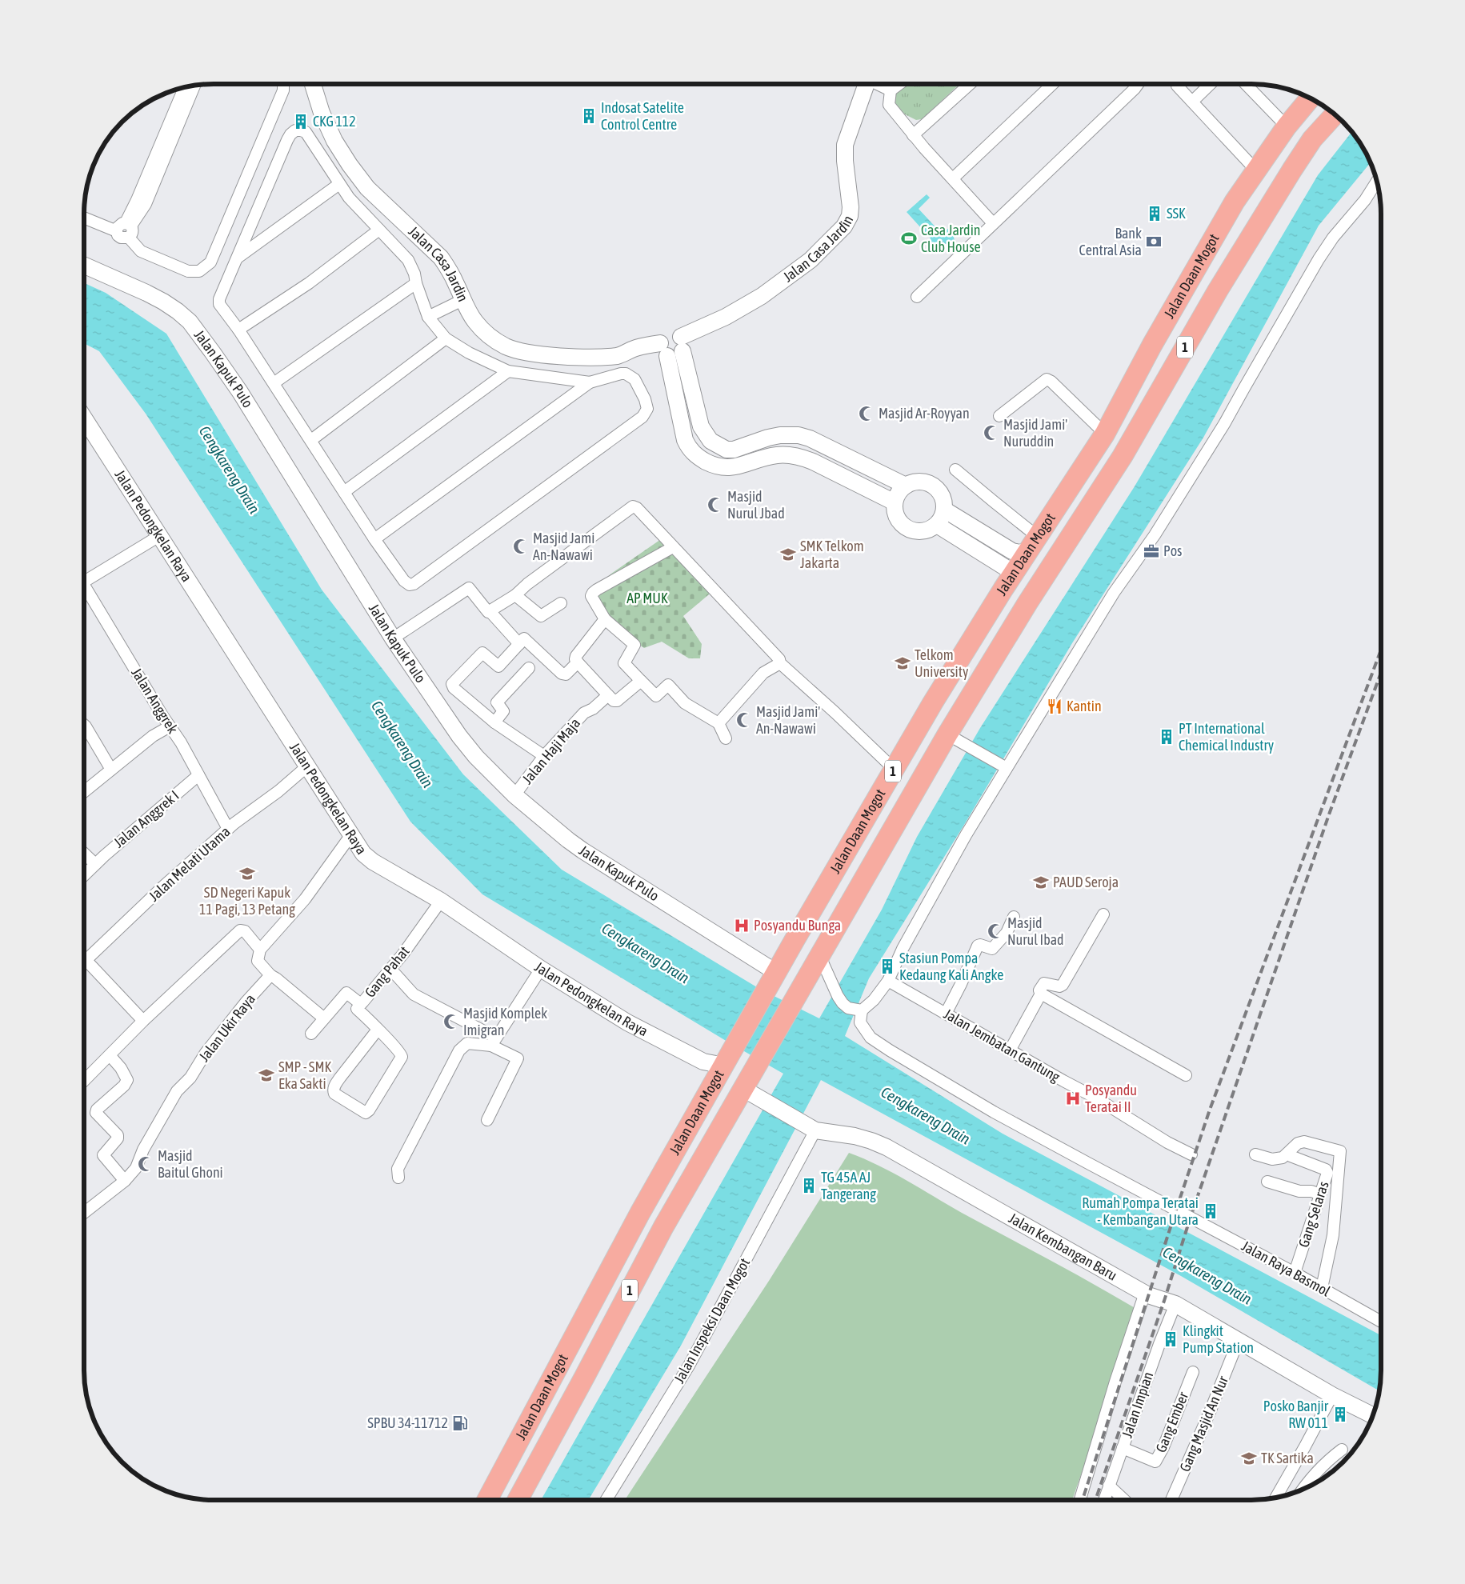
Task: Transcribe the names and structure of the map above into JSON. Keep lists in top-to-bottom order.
{
  "streets": {
    "highway": ["Jalan Daan Mogot", "1"],
    "main road": [
      "Jalan Casa Jardin",
      "Jalan Kapuk Pulo",
      "Jalan Pedongkelan Raya",
      "Jalan Kembangan Baru"
    ],
    "street": [
      "Jalan Anggrek",
      "Jalan Haji Maja",
      "Jalan Anggrek I",
      "Jalan Melati Utama",
      "Gang Pahat",
      "Jalan Ukir Raya",
      "Jalan Jembatan Gantung",
      "Gang Selaras",
      "Jalan Raya Basmol",
      "Jalan Inspeksi Daan Mogot",
      "Jalan Impian",
      "Gang Ember",
      "Gang Masjid An Nur"
    ]
  },
  "crossings": [
    ["Jalan Daan Mogot", "Jalan Kapuk Pulo"],
    ["Jalan Daan Mogot", "Jalan Pedongkelan Raya"],
    ["Jalan Daan Mogot", "Jalan Kembangan Baru"],
    ["Jalan Kapuk Pulo", "Jalan Haji Maja"],
    ["Jalan Pedongkelan Raya", "Jalan Melati Utama"],
    ["Jalan Pedongkelan Raya", "Gang Pahat"],
    ["Jalan Anggrek", "Jalan Anggrek I"],
    ["Jalan Anggrek", "Jalan Melati Utama"],
    ["Gang Selaras", "Jalan Raya Basmol"],
    ["Jalan Kembangan Baru", "Jalan Inspeksi Daan Mogot"],
    ["Jalan Kembangan Baru", "Jalan Impian"],
    ["Jalan Kembangan Baru", "Gang Masjid An Nur"],
    ["Jalan Impian", "Gang Ember"]
  ],
  "water": ["Cengkareng Drain"],
  "parks": ["AP MUK"],
  "places": {
    "building": [
      "Indosat Satelite Control Centre",
      "CKG 112",
      "SSK",
      "PT International Chemical Industry",
      "Stasiun Pompa Kedaung Kali Angke",
      "TG 45A AJ Tangerang",
      "Rumah Pompa Teratai - Kembangan Utara",
      "Klingkit Pump Station",
      "Posko Banjir RW 011"
    ],
    "sports": ["Casa Jardin Club House"],
    "bank": ["Bank Central Asia"],
    "mosque": [
      "Masjid Ar-Royyan",
      "Masjid Jami' Nuruddin",
      "Masjid Nurul Jbad",
      "Masjid Jami An-Nawawi",
      "Masjid Jami' An-Nawawi",
      "Masjid Nurul Ibad",
      "Masjid Komplek Imigran",
      "Masjid Baitul Ghoni"
    ],
    "office": ["Pos"],
    "school or university": [
      "SMK Telkom Jakarta",
      "Telkom University",
      "SD Negeri Kapuk 11 Pagi, 13 Petang",
      "PAUD Seroja",
      "SMP - SMK Eka Sakti",
      "TK Sartika"
    ],
    "restaurant": ["Kantin"],
    "hospital": ["Posyandu Bunga", "Posyandu Teratai II"],
    "fuel station": ["SPBU 34-11712"]
  }
}
